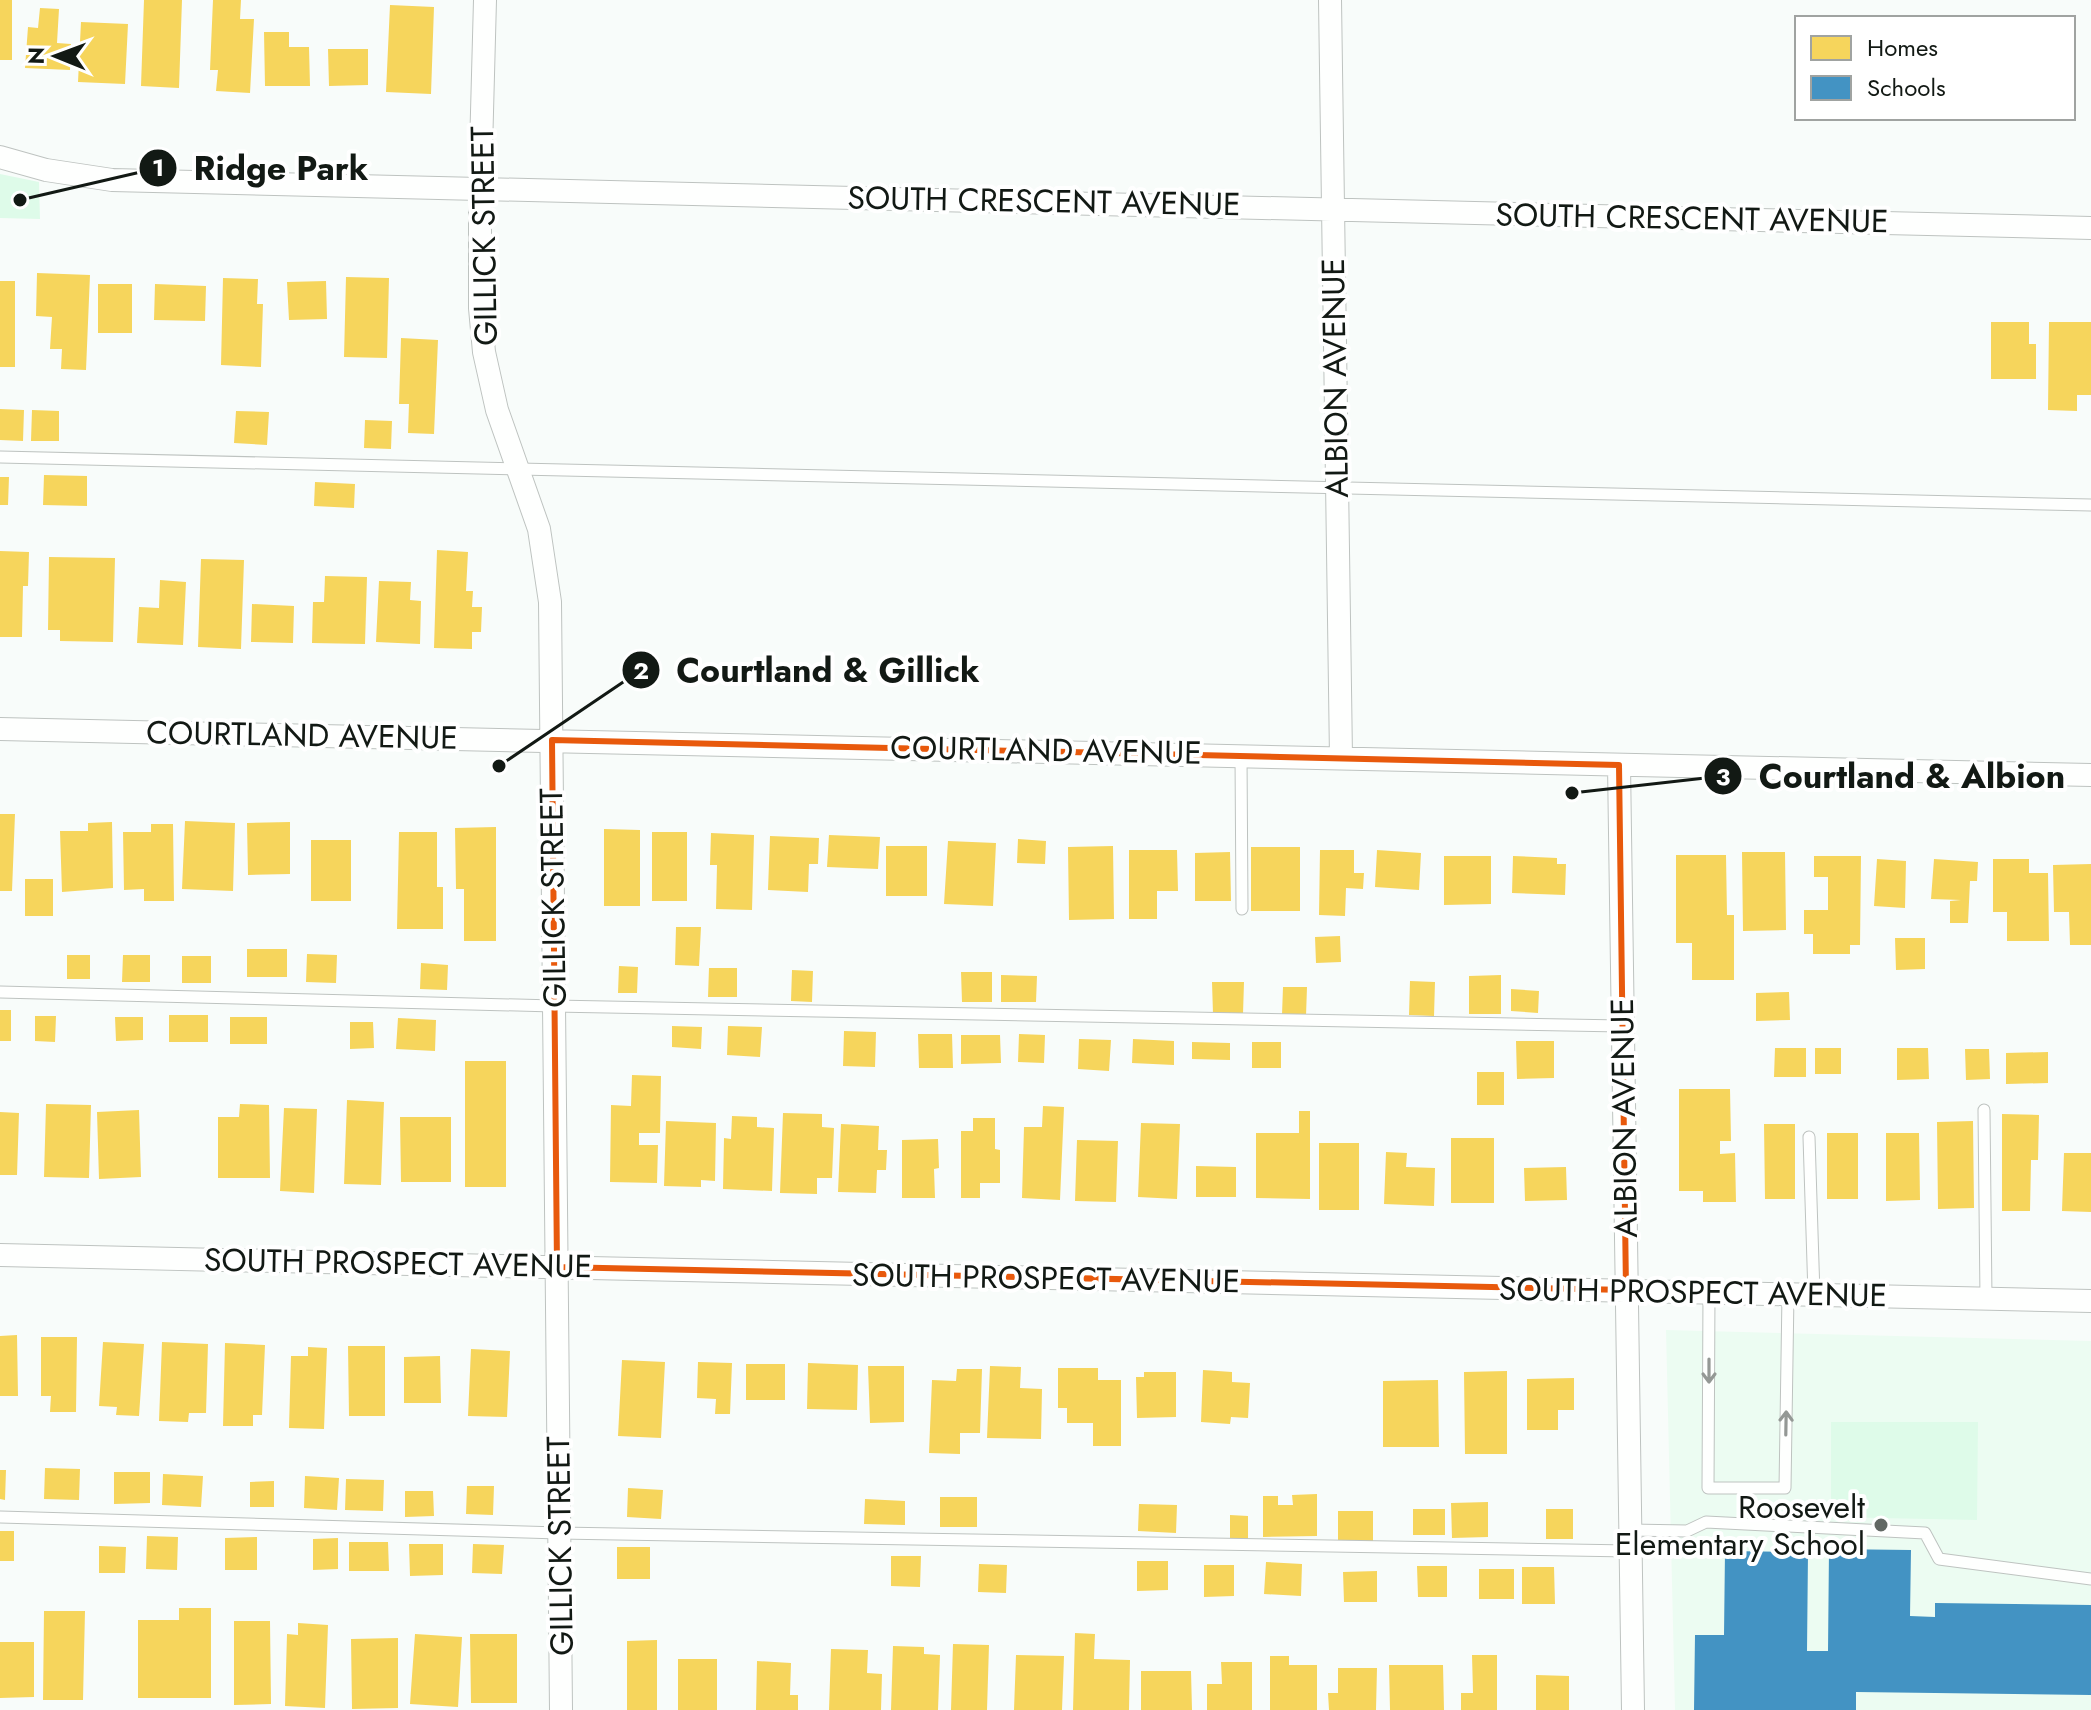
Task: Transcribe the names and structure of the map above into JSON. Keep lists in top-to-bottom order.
{
  "streets": {
    "street": [
      "SOUTH CRESCENT AVENUE",
      "GILLICK STREET",
      "ALBION AVENUE",
      "COURTLAND AVENUE",
      "SOUTH PROSPECT AVENUE"
    ]
  },
  "crossings": [
    ["SOUTH CRESCENT AVENUE", "GILLICK STREET"],
    ["SOUTH CRESCENT AVENUE", "ALBION AVENUE"],
    ["GILLICK STREET", "COURTLAND AVENUE"],
    ["GILLICK STREET", "SOUTH PROSPECT AVENUE"],
    ["ALBION AVENUE", "COURTLAND AVENUE"],
    ["ALBION AVENUE", "SOUTH PROSPECT AVENUE"]
  ],
  "places": [
    "Ridge Park",
    "Courtland & Gillick",
    "Courtland & Albion",
    "Roosevelt Elementary School"
  ],
  "legend": ["Homes", "Schools"],
  "north": "left"
}
